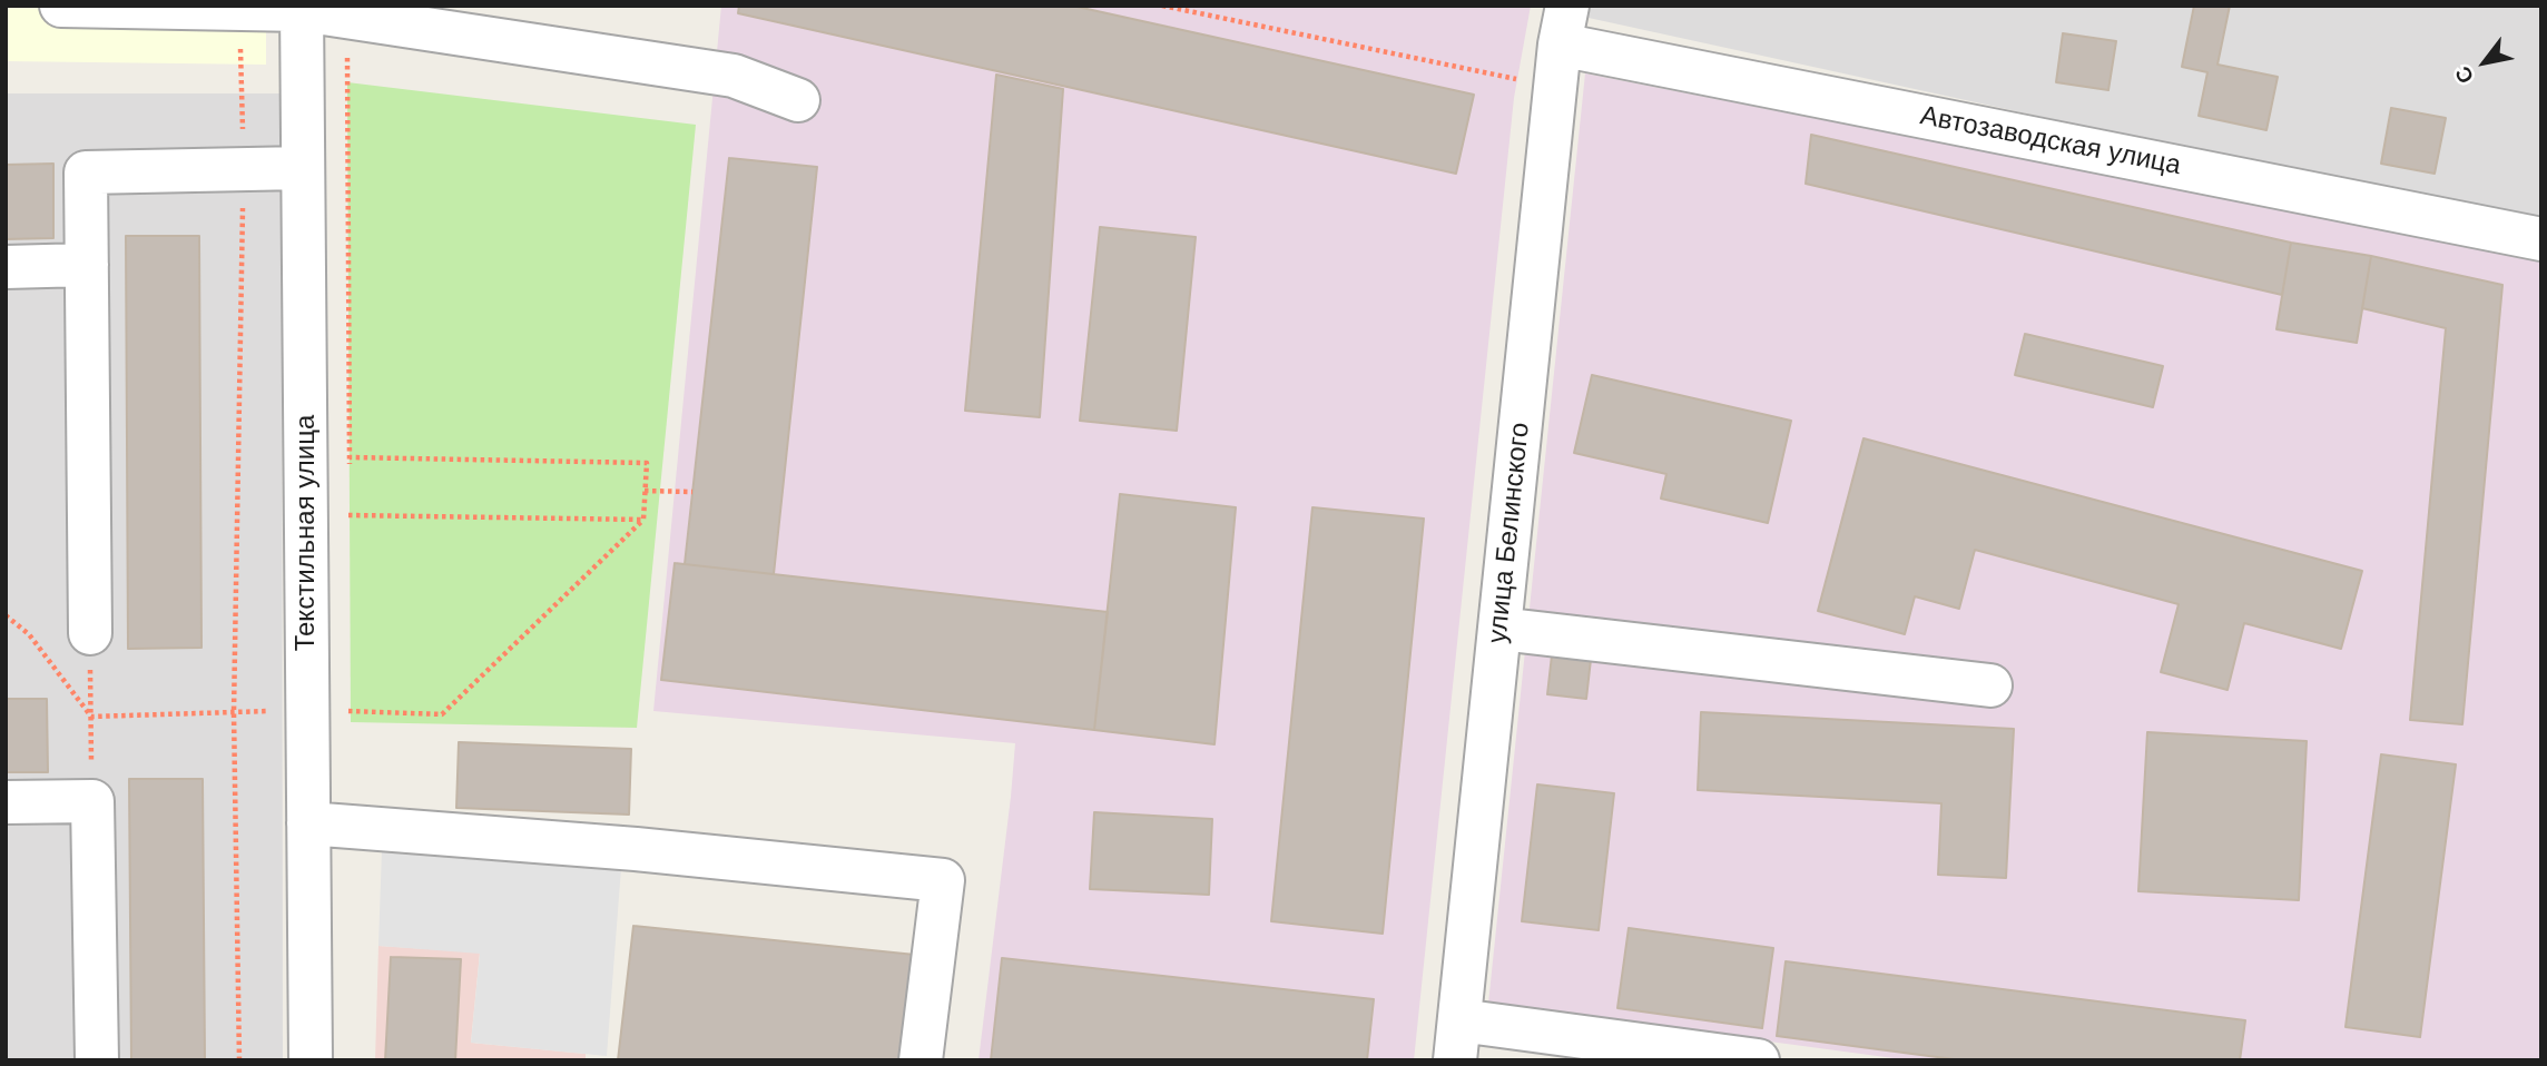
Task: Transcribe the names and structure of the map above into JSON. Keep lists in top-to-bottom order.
{
  "streets": {
    "street": ["Автозаводская улица", "Текстильная улица", "улица Белинского"]
  },
  "crossings": [
    ["Автозаводская улица", "улица Белинского"]
  ],
  "north": "bottom left"
}
